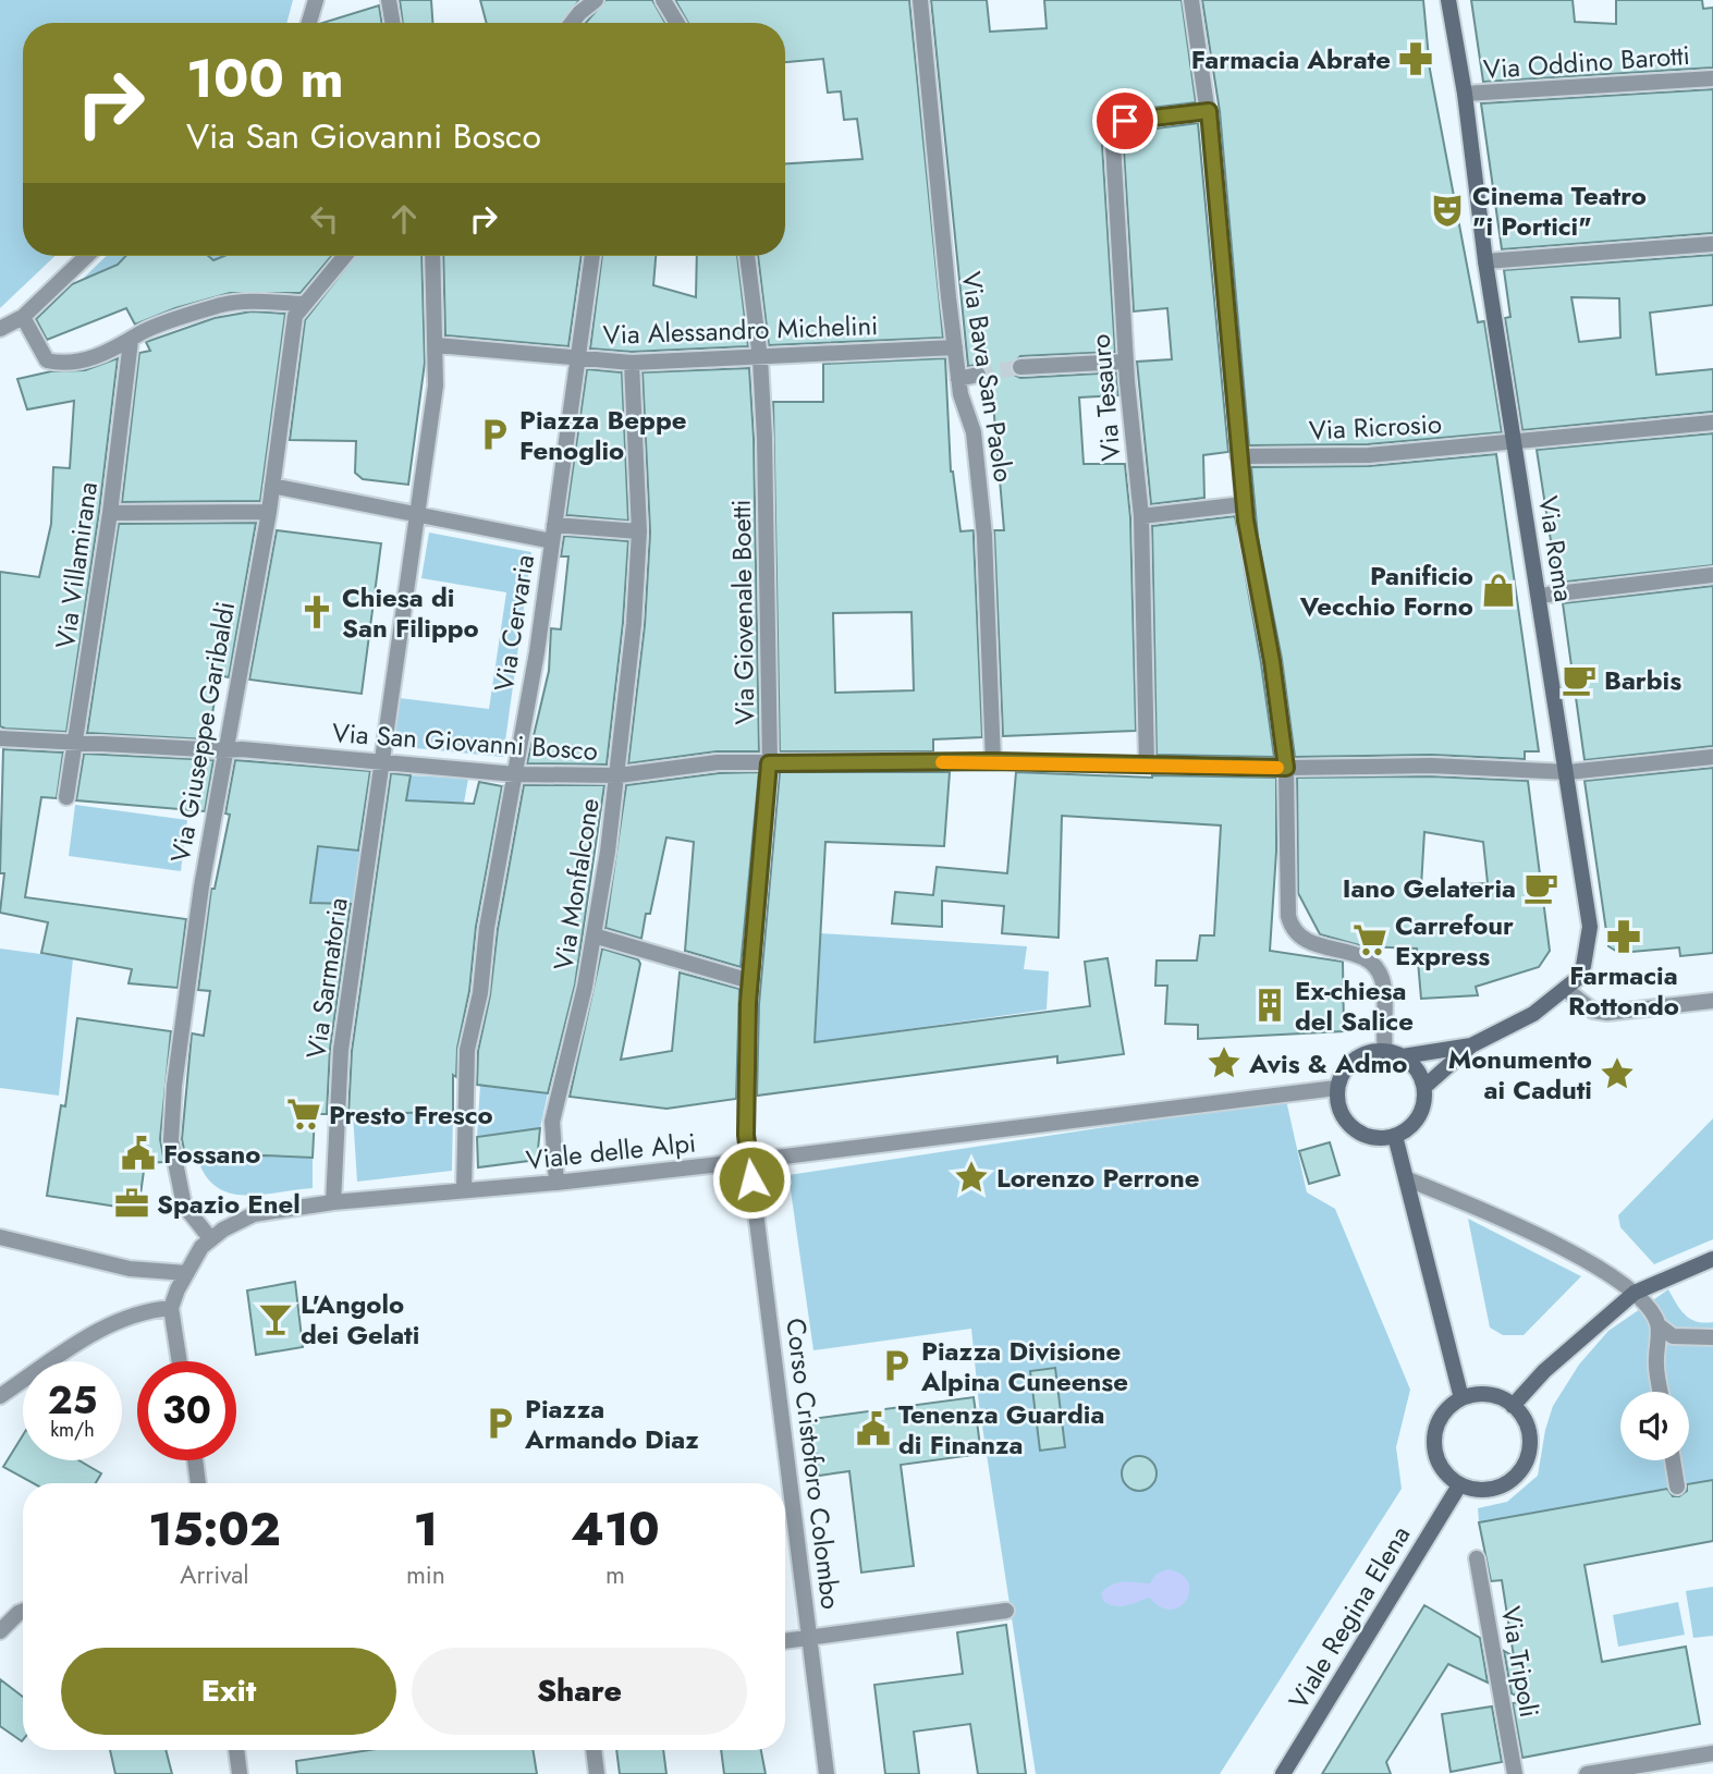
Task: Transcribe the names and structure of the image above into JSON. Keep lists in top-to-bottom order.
{
  "streets": {
    "main road": ["Via Roma", "Viale Regina Elena"],
    "street": [
      "Via Oddino Barotti",
      "Via Alessandro Michelini",
      "Via Bava San Paolo",
      "Via Tesauro",
      "Via Ricrosio",
      "Via Villamirana",
      "Via Giovenale Boetti",
      "Via Cervaria",
      "Via Giuseppe Garibaldi",
      "Via San Giovanni Bosco",
      "Via Monfalcone",
      "Via Sarmatoria",
      "Viale delle Alpi",
      "Corso Cristoforo Colombo",
      "Via Tripoli"
    ]
  },
  "crossings": [
    ["Via Oddino Barotti", "Via Roma"],
    ["Via Alessandro Michelini", "Via Bava San Paolo"],
    ["Via Alessandro Michelini", "Via Giovenale Boetti"],
    ["Via Alessandro Michelini", "Via Cervaria"],
    ["Via Alessandro Michelini", "Via Monfalcone"],
    ["Via Bava San Paolo", "Via San Giovanni Bosco"],
    ["Via Tesauro", "Via San Giovanni Bosco"],
    ["Via Ricrosio", "Via Roma"],
    ["Via Roma", "Via San Giovanni Bosco"],
    ["Via Roma", "Viale delle Alpi"],
    ["Via Villamirana", "Via San Giovanni Bosco"],
    ["Via Giovenale Boetti", "Via San Giovanni Bosco"],
    ["Via Giovenale Boetti", "Viale delle Alpi"],
    ["Via Giovenale Boetti", "Corso Cristoforo Colombo"],
    ["Via Cervaria", "Via San Giovanni Bosco"],
    ["Via Cervaria", "Viale delle Alpi"],
    ["Via Giuseppe Garibaldi", "Via San Giovanni Bosco"],
    ["Via Giuseppe Garibaldi", "Viale delle Alpi"],
    ["Via San Giovanni Bosco", "Via Monfalcone"],
    ["Via San Giovanni Bosco", "Via Sarmatoria"],
    ["Via Monfalcone", "Viale delle Alpi"],
    ["Via Sarmatoria", "Viale delle Alpi"],
    ["Viale delle Alpi", "Corso Cristoforo Colombo"]
  ],
  "places": {
    "pharmacy": ["Farmacia Abrate", "Farmacia Rottondo"],
    "theatre": ["Cinema Teatro \"i Portici\""],
    "parking": ["Piazza Beppe Fenoglio", "Piazza Divisione Alpina Cuneense", "Piazza Armando Diaz"],
    "shop": ["Panificio Vecchio Forno"],
    "church": ["Chiesa di San Filippo"],
    "cafe": ["Barbis", "Iano Gelateria"],
    "supermarket": ["Carrefour Express", "Presto Fresco"],
    "building": ["Ex-chiesa del Salice"],
    "place": ["Avis & Admo", "Monumento ai Caduti", "Lorenzo Perrone"],
    "public building": ["Fossano", "Tenenza Guardia di Finanza"],
    "office": ["Spazio Enel"],
    "bar": ["L'Angolo dei Gelati"]
  },
  "page": {
    "turn": ["100 m", "Via San Giovanni Bosco"],
    "speed": "25 km/h",
    "limit": "30",
    "eta": [
      "15:02",
      "Arrival",
      "1",
      "min",
      "410",
      "m"
    ],
    "buttons": ["Exit", "Share"]
  }
}
